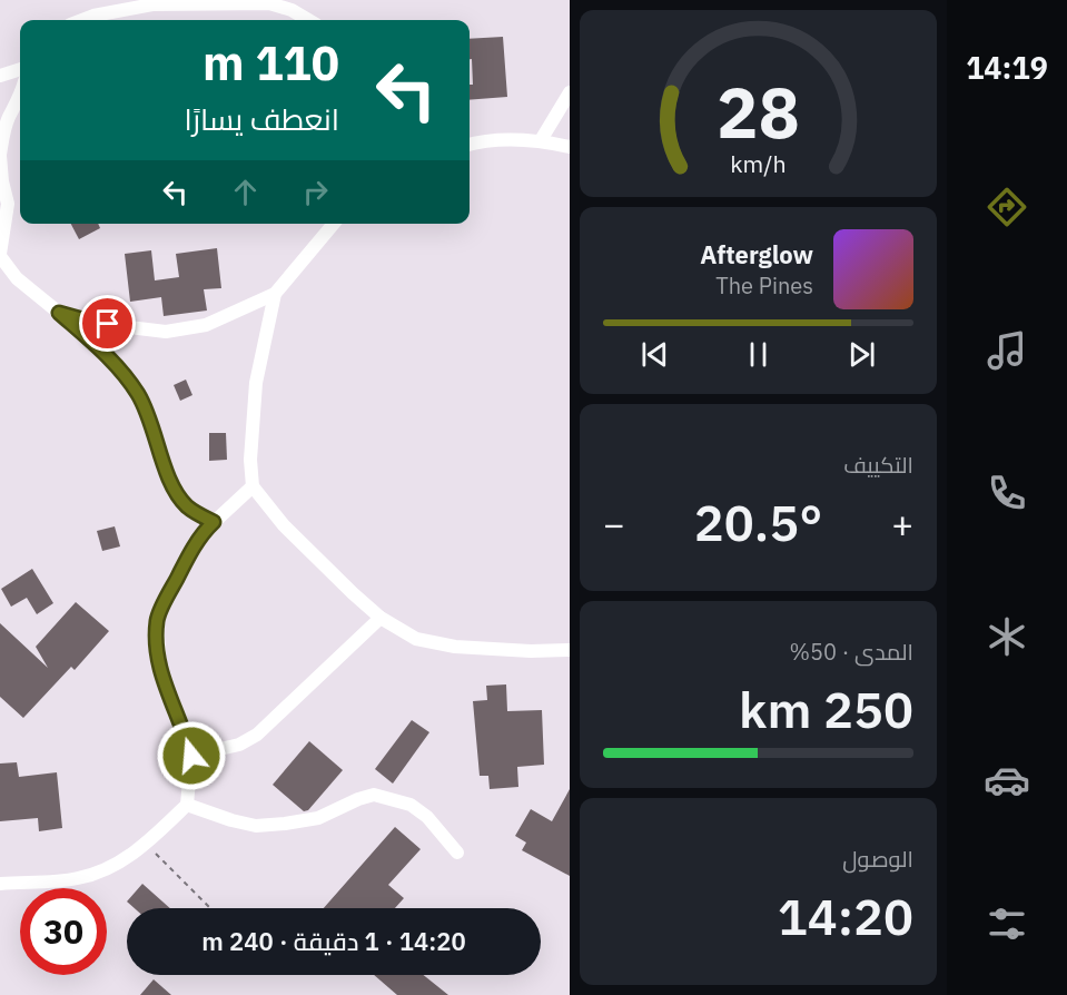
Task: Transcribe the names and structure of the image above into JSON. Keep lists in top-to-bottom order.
{
  "page": {
    "tabs": "14:19",
    "turn": ["110 m", "انعطف يسارًا"],
    "song": ["Afterglow", "The Pines"],
    "tile": [
      "التكييف",
      ["المدى · 50%", "250 km"],
      ["الوصول", "14:20"]
    ],
    "heat": ["−", "20.5°", "+"],
    "limit": "30",
    "trip": "14:20 · 1 دقيقة · 240 m",
    "gauge": ["28", "km/h"]
  }
}
